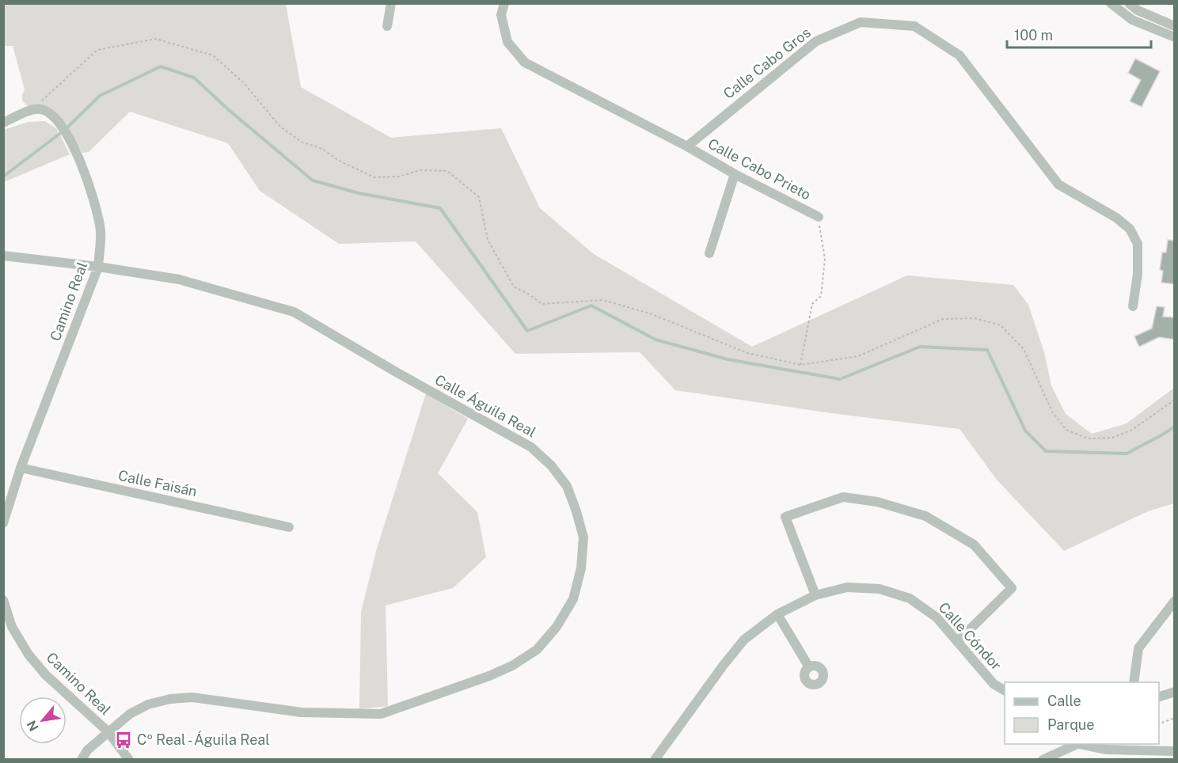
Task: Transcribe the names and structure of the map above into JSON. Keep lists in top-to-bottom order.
{
  "streets": {
    "street": [
      "Calle Cabo Gros",
      "Calle Cabo Prieto",
      "Camino Real",
      "Calle Águila Real",
      "Calle Faisán",
      "Calle Cóndor"
    ]
  },
  "crossings": [
    ["Calle Cabo Gros", "Calle Cabo Prieto"],
    ["Camino Real", "Calle Águila Real"],
    ["Camino Real", "Calle Faisán"]
  ],
  "places": {
    "bus stop": ["Cº Real - Águila Real"]
  },
  "legend": ["Calle", "Parque"],
  "scale_bar": "100 m",
  "north": "bottom left"
}
